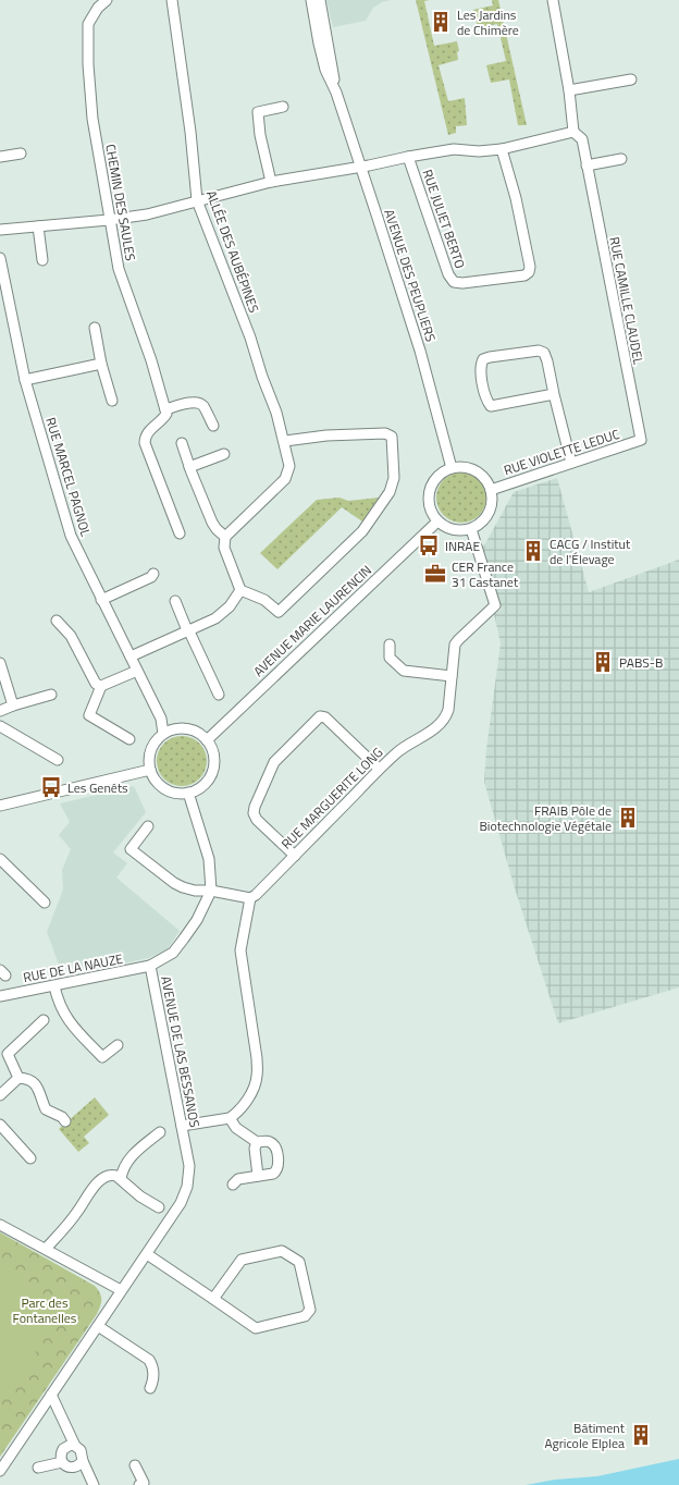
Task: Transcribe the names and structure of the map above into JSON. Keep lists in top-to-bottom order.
{
  "streets": {
    "street": [
      "CHEMIN DES SAULES",
      "RUE JULIET BERTO",
      "ALLÉE DES AUBÉPINES",
      "AVENUE DES PEUPLIERS",
      "RUE CAMILLE CLAUDEL",
      "RUE VIOLETTE LEDUC",
      "RUE MARCEL PAGNOL",
      "AVENUE MARIE LAURENCIN",
      "RUE MARGUERITE LONG",
      "RUE DE LA NAUZE",
      "AVENUE DE LAS BESSANOS"
    ]
  },
  "crossings": [
    ["AVENUE DES PEUPLIERS", "RUE VIOLETTE LEDUC"],
    ["AVENUE DES PEUPLIERS", "AVENUE MARIE LAURENCIN"],
    ["AVENUE DES PEUPLIERS", "RUE MARGUERITE LONG"],
    ["RUE CAMILLE CLAUDEL", "RUE VIOLETTE LEDUC"],
    ["RUE VIOLETTE LEDUC", "AVENUE MARIE LAURENCIN"],
    ["RUE VIOLETTE LEDUC", "RUE MARGUERITE LONG"],
    ["RUE MARCEL PAGNOL", "AVENUE MARIE LAURENCIN"],
    ["RUE MARCEL PAGNOL", "AVENUE DE LAS BESSANOS"],
    ["AVENUE MARIE LAURENCIN", "RUE MARGUERITE LONG"],
    ["AVENUE MARIE LAURENCIN", "AVENUE DE LAS BESSANOS"],
    ["RUE DE LA NAUZE", "AVENUE DE LAS BESSANOS"]
  ],
  "parks": ["Parc des Fontanelles"],
  "places": {
    "building": [
      "Les Jardins de Chimère",
      "CACG / Institut de l'Élevage",
      "PABS-B",
      "FRAIB Pôle de Biotechnologie Végétale",
      "Bâtiment Agricole Elplea"
    ],
    "bus stop": ["INRAE", "Les Genêts"],
    "office": ["CER France 31 Castanet"]
  }
}
